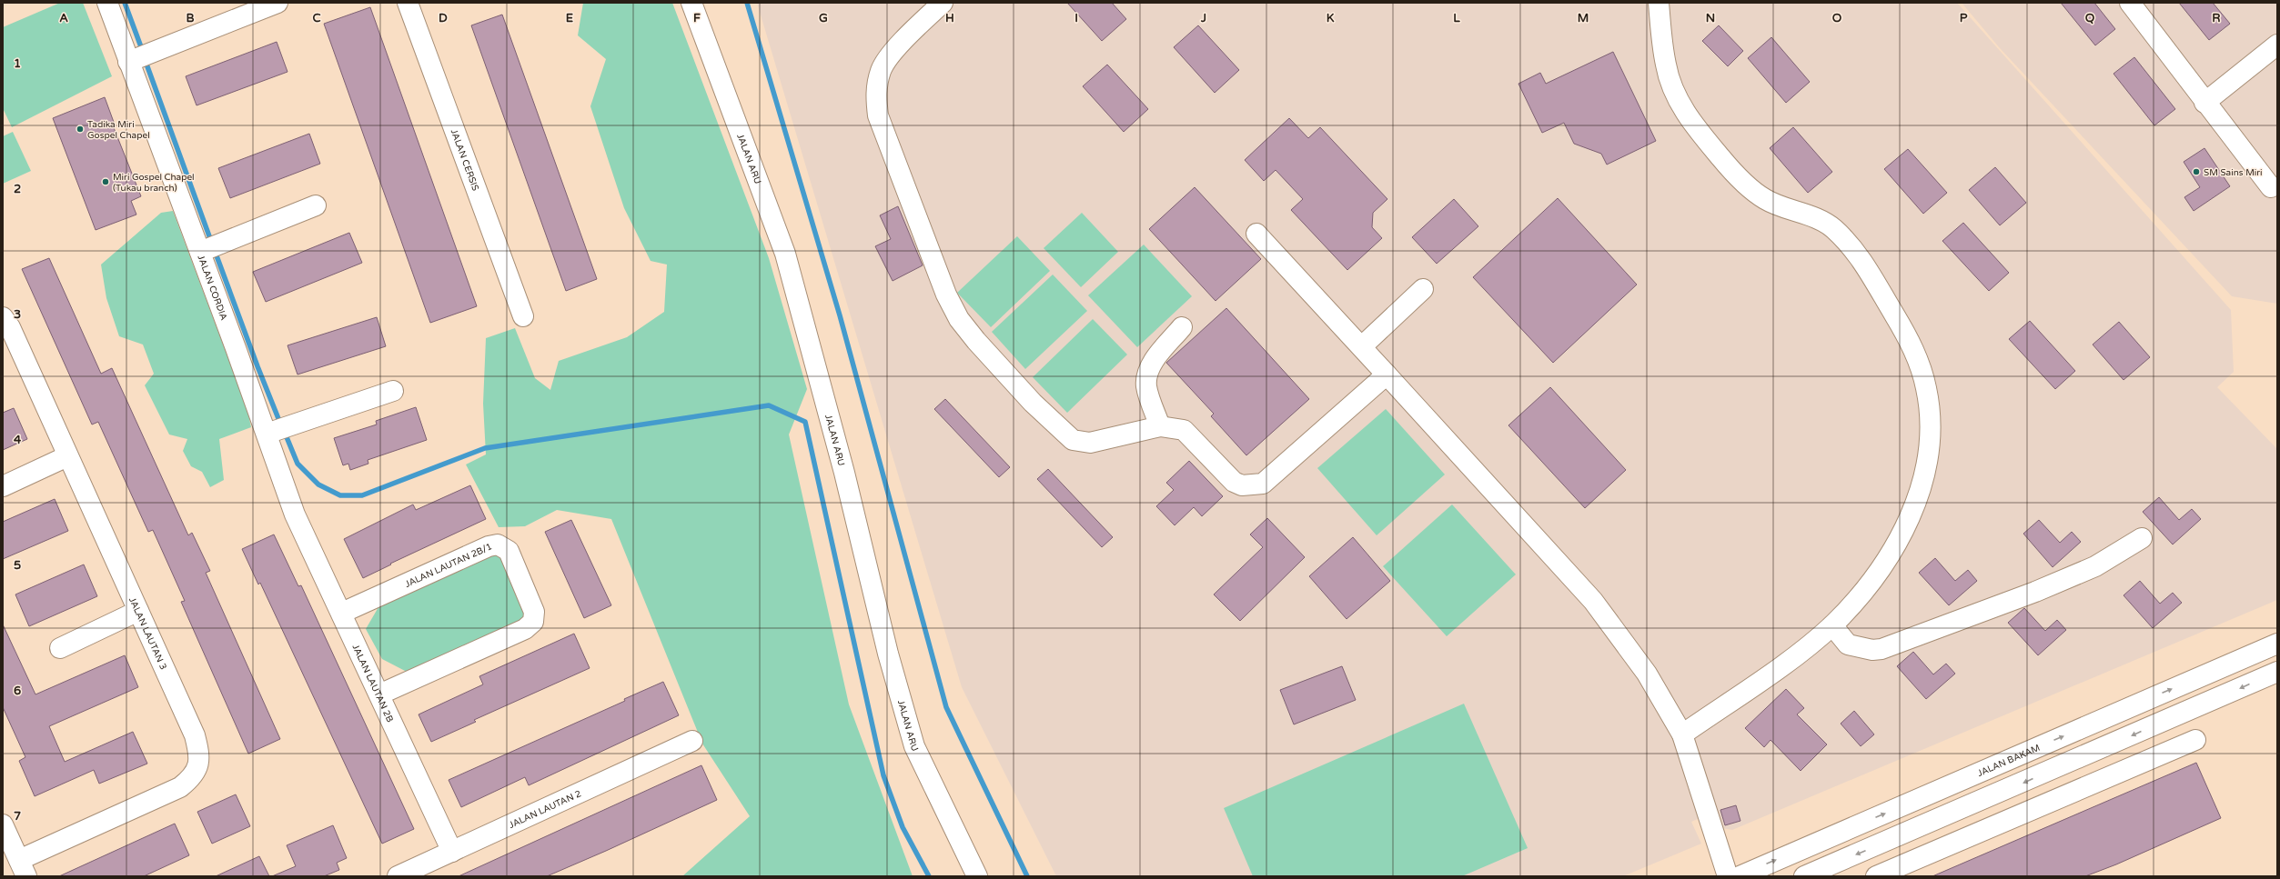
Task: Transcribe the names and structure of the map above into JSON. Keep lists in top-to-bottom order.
{
  "streets": {
    "street": [
      "JALAN ARU",
      "JALAN CERSIS",
      "JALAN CORDIA",
      "JALAN LAUTAN 2B/1",
      "JALAN LAUTAN 3",
      "JALAN LAUTAN 2B",
      "JALAN BAKAM",
      "JALAN LAUTAN 2"
    ]
  },
  "crossings": [
    ["JALAN CORDIA", "JALAN LAUTAN 2B"],
    ["JALAN LAUTAN 2B/1", "JALAN LAUTAN 2B"],
    ["JALAN LAUTAN 2B", "JALAN LAUTAN 2"]
  ],
  "places": ["Tadika Miri Gospel Chapel", "SM Sains Miri", "Miri Gospel Chapel (Tukau branch)"],
  "grid": {
    "columns": [
      "A",
      "B",
      "C",
      "D",
      "E",
      "F",
      "G",
      "H",
      "I",
      "J",
      "K",
      "L",
      "M",
      "N",
      "O",
      "P",
      "Q",
      "R"
    ],
    "rows": [
      "1",
      "2",
      "3",
      "4",
      "5",
      "6",
      "7"
    ]
  }
}
